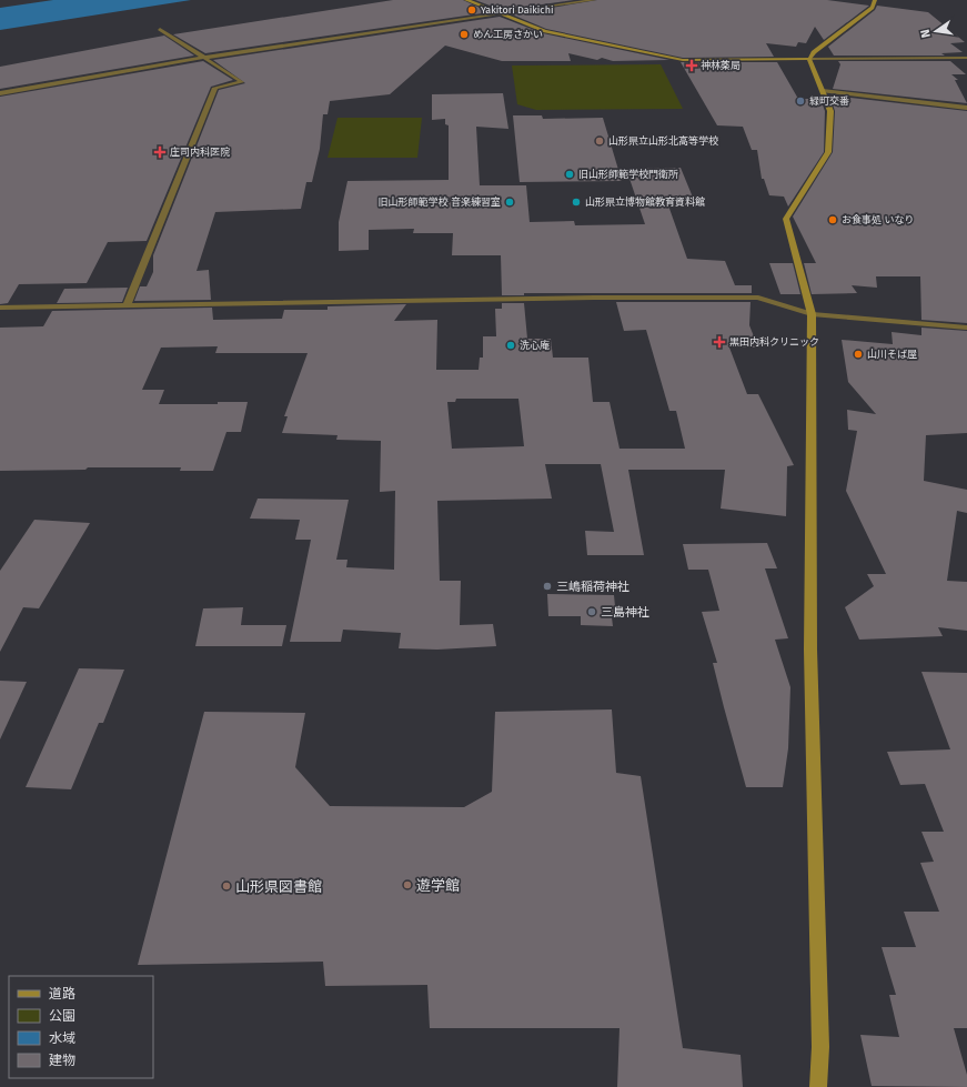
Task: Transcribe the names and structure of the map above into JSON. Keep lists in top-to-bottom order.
{
  "places": {
    "other": [
      "Yakitori Daikichi",
      "めん工房さかい",
      "緑町交番",
      "山形県立山形北高等学校",
      "旧山形師範学校門衛所",
      "旧山形師範学校 音楽練習室",
      "山形県立博物館教育資料館",
      "お食事処 いなり",
      "洗心庵",
      "山川そば屋",
      "三嶋稲荷神社",
      "三島神社",
      "遊学館",
      "山形県図書館"
    ],
    "health": ["神林薬局", "庄司内科医院", "黒田内科クリニック"]
  },
  "legend": [
    "道路",
    "公園",
    "水域",
    "建物"
  ],
  "north": "left"
}
